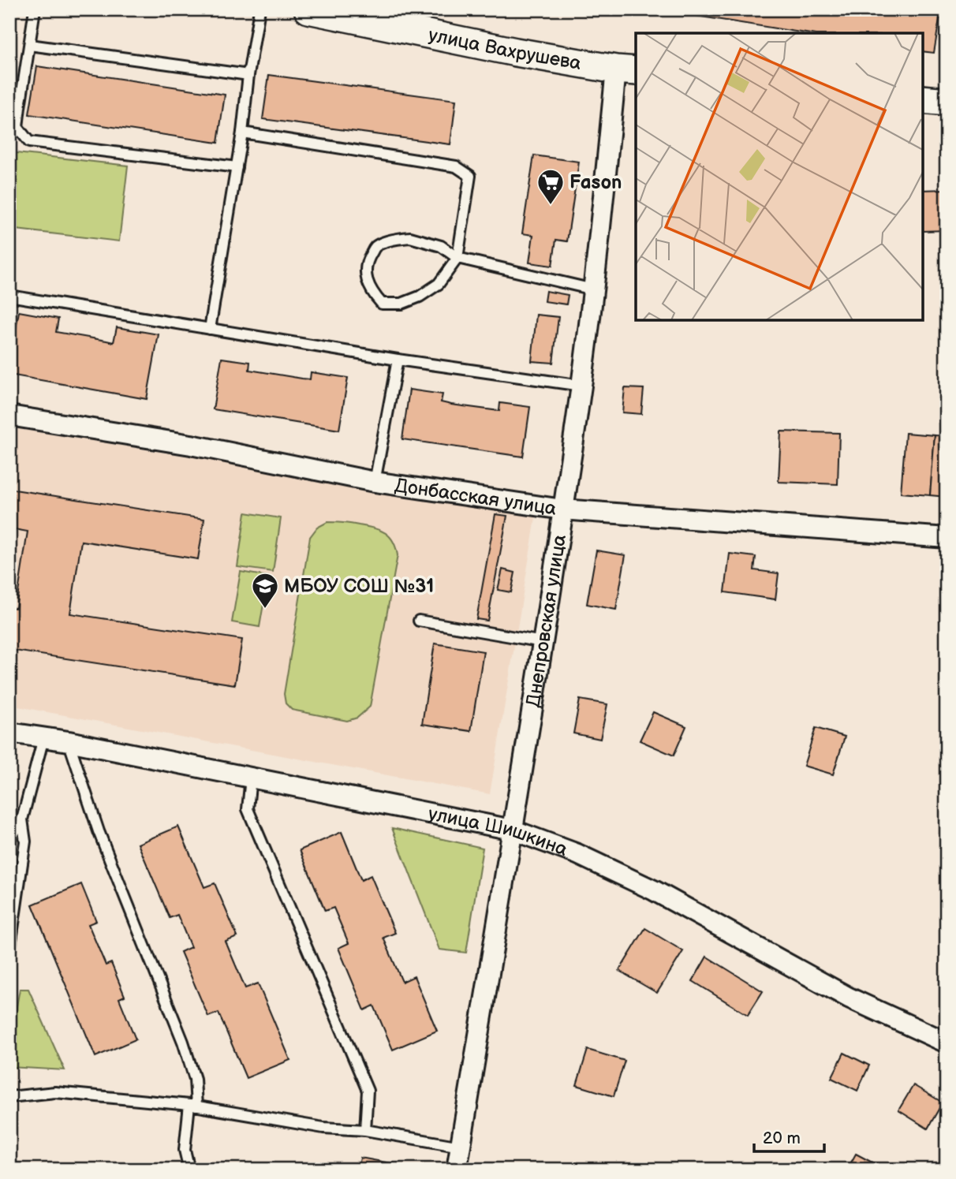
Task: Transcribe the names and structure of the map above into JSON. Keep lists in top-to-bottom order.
{
  "streets": {
    "main road": ["улица Вахрушева"],
    "street": ["Донбасская улица", "Днепровская улица", "улица Шишкина"]
  },
  "crossings": [
    ["улица Вахрушева", "Днепровская улица"],
    ["Донбасская улица", "Днепровская улица"],
    ["Днепровская улица", "улица Шишкина"]
  ],
  "places": {
    "supermarket": ["Fason"],
    "school or university": ["МБОУ СОШ №31"]
  },
  "scale_bar": "20 m"
}
